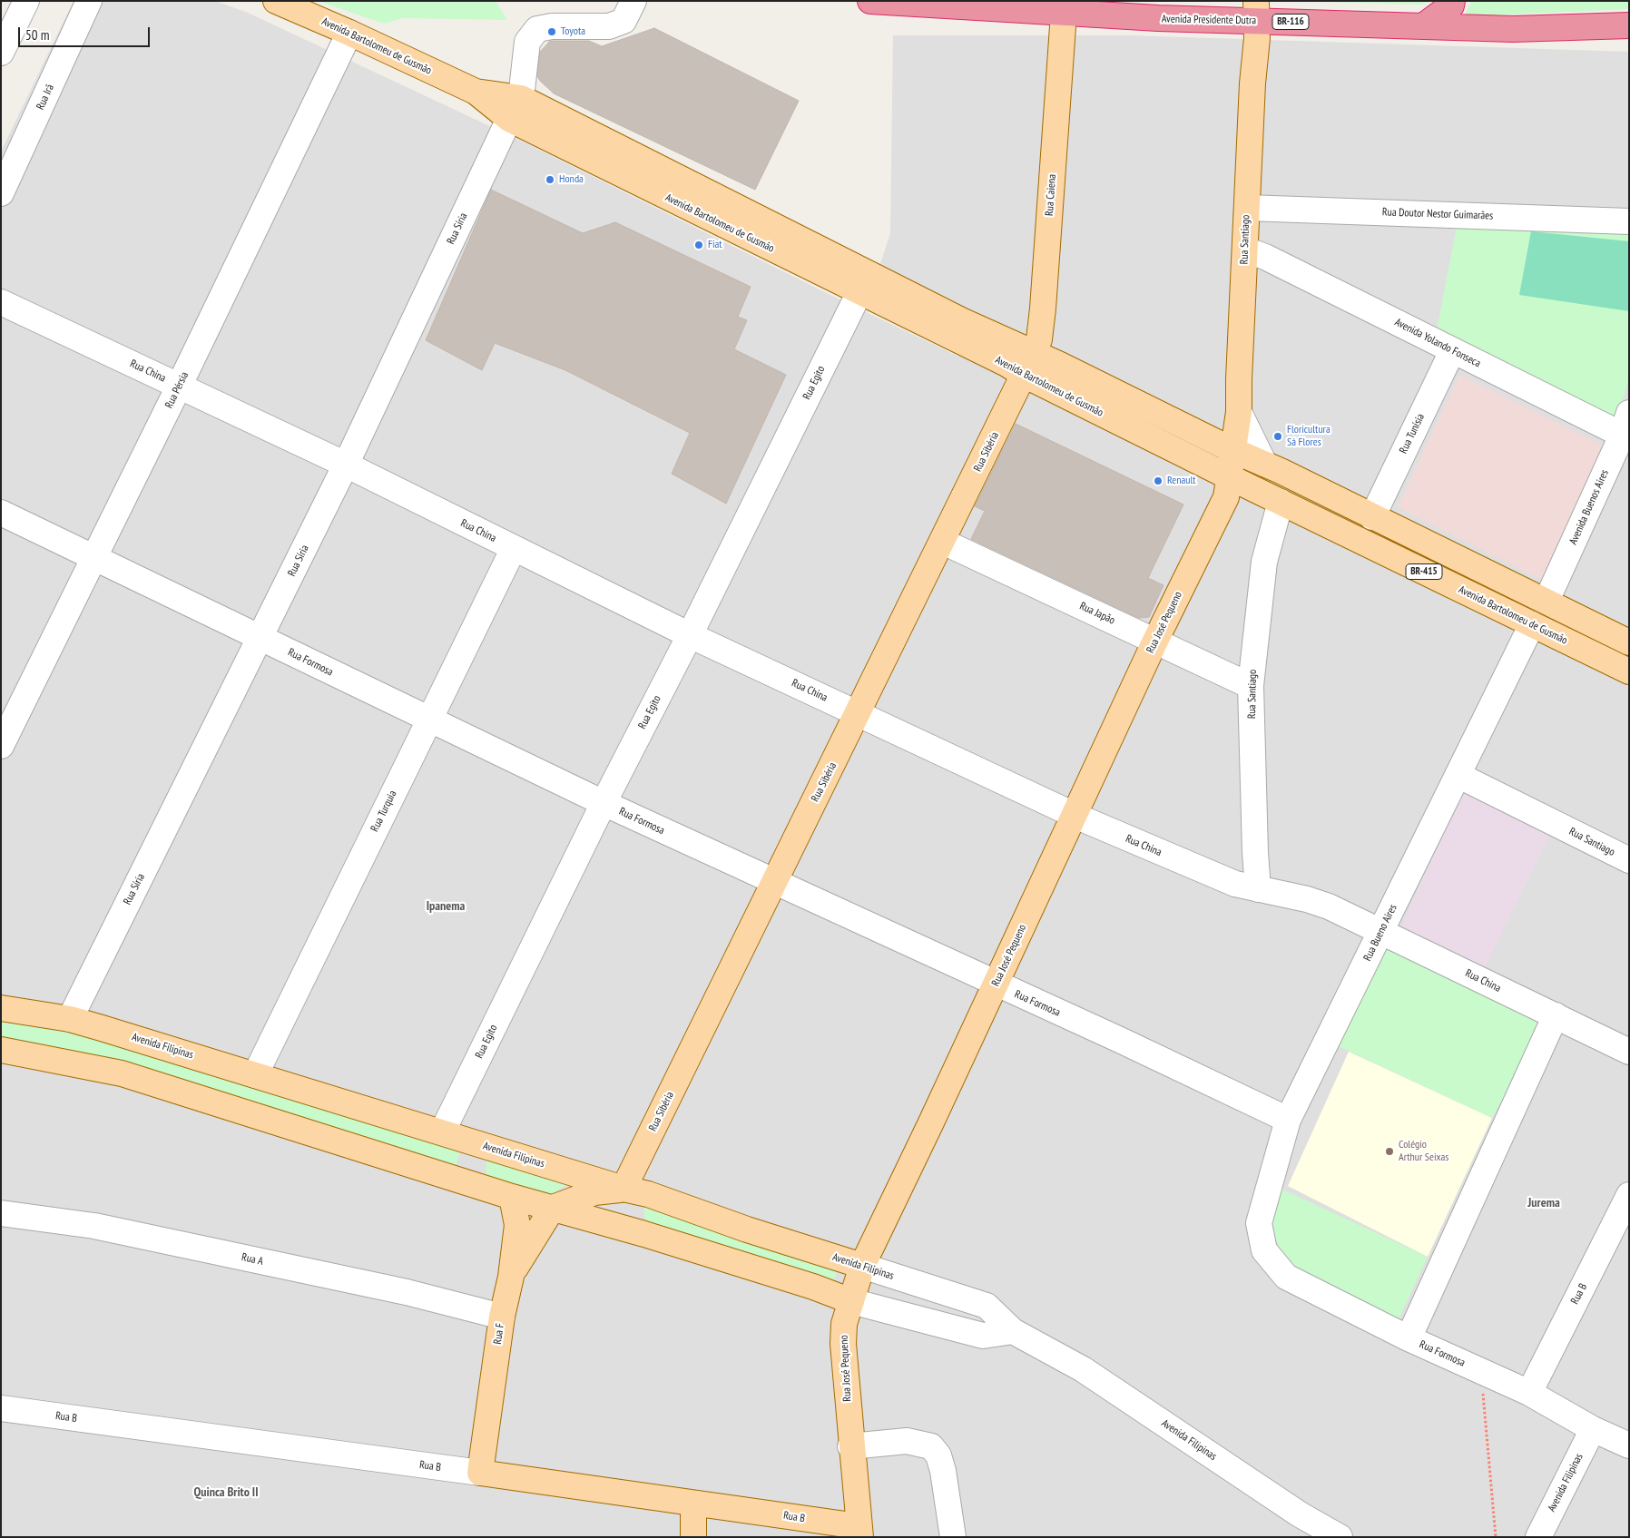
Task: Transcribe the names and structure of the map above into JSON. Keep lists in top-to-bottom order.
{
  "streets": {
    "highway": ["Avenida Presidente Dutra", "BR-116"],
    "main road": [
      "Avenida Bartolomeu de Gusmão",
      "Rua Caiena",
      "Rua Santiago",
      "Rua Sibéria",
      "BR-415",
      "Rua José Pequeno",
      "Avenida Filipinas",
      "Rua B",
      "Rua F"
    ],
    "street": [
      "Rua Irã",
      "Rua Doutor Nestor Guimarães",
      "Rua Síria",
      "Avenida Yolando Fonseca",
      "Rua China",
      "Rua Egito",
      "Rua Pérsia",
      "Rua Tunísia",
      "Avenida Buenos Aires",
      "Rua Japão",
      "Rua Formosa",
      "Rua Turquia",
      "Rua Bueno Aires",
      "Rua A"
    ]
  },
  "crossings": [
    ["Avenida Presidente Dutra", "Rua Caiena"],
    ["Avenida Presidente Dutra", "Rua Santiago"],
    ["Avenida Bartolomeu de Gusmão", "Rua Caiena"],
    ["Avenida Bartolomeu de Gusmão", "Rua Síria"],
    ["Avenida Bartolomeu de Gusmão", "Rua Santiago"],
    ["Avenida Bartolomeu de Gusmão", "Rua Egito"],
    ["Avenida Bartolomeu de Gusmão", "Rua Pérsia"],
    ["Avenida Bartolomeu de Gusmão", "Rua Tunísia"],
    ["Avenida Bartolomeu de Gusmão", "Rua Sibéria"],
    ["Avenida Bartolomeu de Gusmão", "Avenida Buenos Aires"],
    ["Avenida Bartolomeu de Gusmão", "Rua José Pequeno"],
    ["Avenida Bartolomeu de Gusmão", "Rua Bueno Aires"],
    ["Rua Caiena", "Rua Sibéria"],
    ["Rua Doutor Nestor Guimarães", "Rua Santiago"],
    ["Rua Síria", "Rua China"],
    ["Rua Síria", "Rua Formosa"],
    ["Rua Síria", "Avenida Filipinas"],
    ["Rua Santiago", "Avenida Yolando Fonseca"],
    ["Rua Santiago", "Rua China"],
    ["Rua Santiago", "Rua Japão"],
    ["Rua Santiago", "Rua José Pequeno"],
    ["Rua Santiago", "Rua Bueno Aires"],
    ["Avenida Yolando Fonseca", "Rua Tunísia"],
    ["Avenida Yolando Fonseca", "Avenida Buenos Aires"],
    ["Rua China", "Rua Egito"],
    ["Rua China", "Rua Pérsia"],
    ["Rua China", "Rua Sibéria"],
    ["Rua China", "Rua José Pequeno"],
    ["Rua China", "Rua Turquia"],
    ["Rua China", "Rua Bueno Aires"],
    ["Rua Egito", "Rua Formosa"],
    ["Rua Egito", "Avenida Filipinas"],
    ["Rua Pérsia", "Rua Formosa"],
    ["Rua Sibéria", "Rua Japão"],
    ["Rua Sibéria", "Rua Formosa"],
    ["Rua Sibéria", "Avenida Filipinas"],
    ["Rua Japão", "Rua José Pequeno"],
    ["Rua José Pequeno", "Rua Formosa"],
    ["Rua José Pequeno", "Avenida Filipinas"],
    ["Rua José Pequeno", "Rua B"],
    ["Rua Formosa", "Rua Turquia"],
    ["Rua Formosa", "Rua Bueno Aires"],
    ["Rua Formosa", "Avenida Filipinas"],
    ["Rua Formosa", "Rua B"],
    ["Rua Turquia", "Avenida Filipinas"],
    ["Rua A", "Rua F"],
    ["Rua B", "Rua F"]
  ],
  "districts": ["Ipanema", "Jurema", "Quinca Brito II"],
  "places": [
    "Toyota",
    "Honda",
    "Fiat",
    "Floricultura Sá Flores",
    "Renault",
    "Colégio Arthur Seixas"
  ],
  "scale_bar": "50 m"
}
